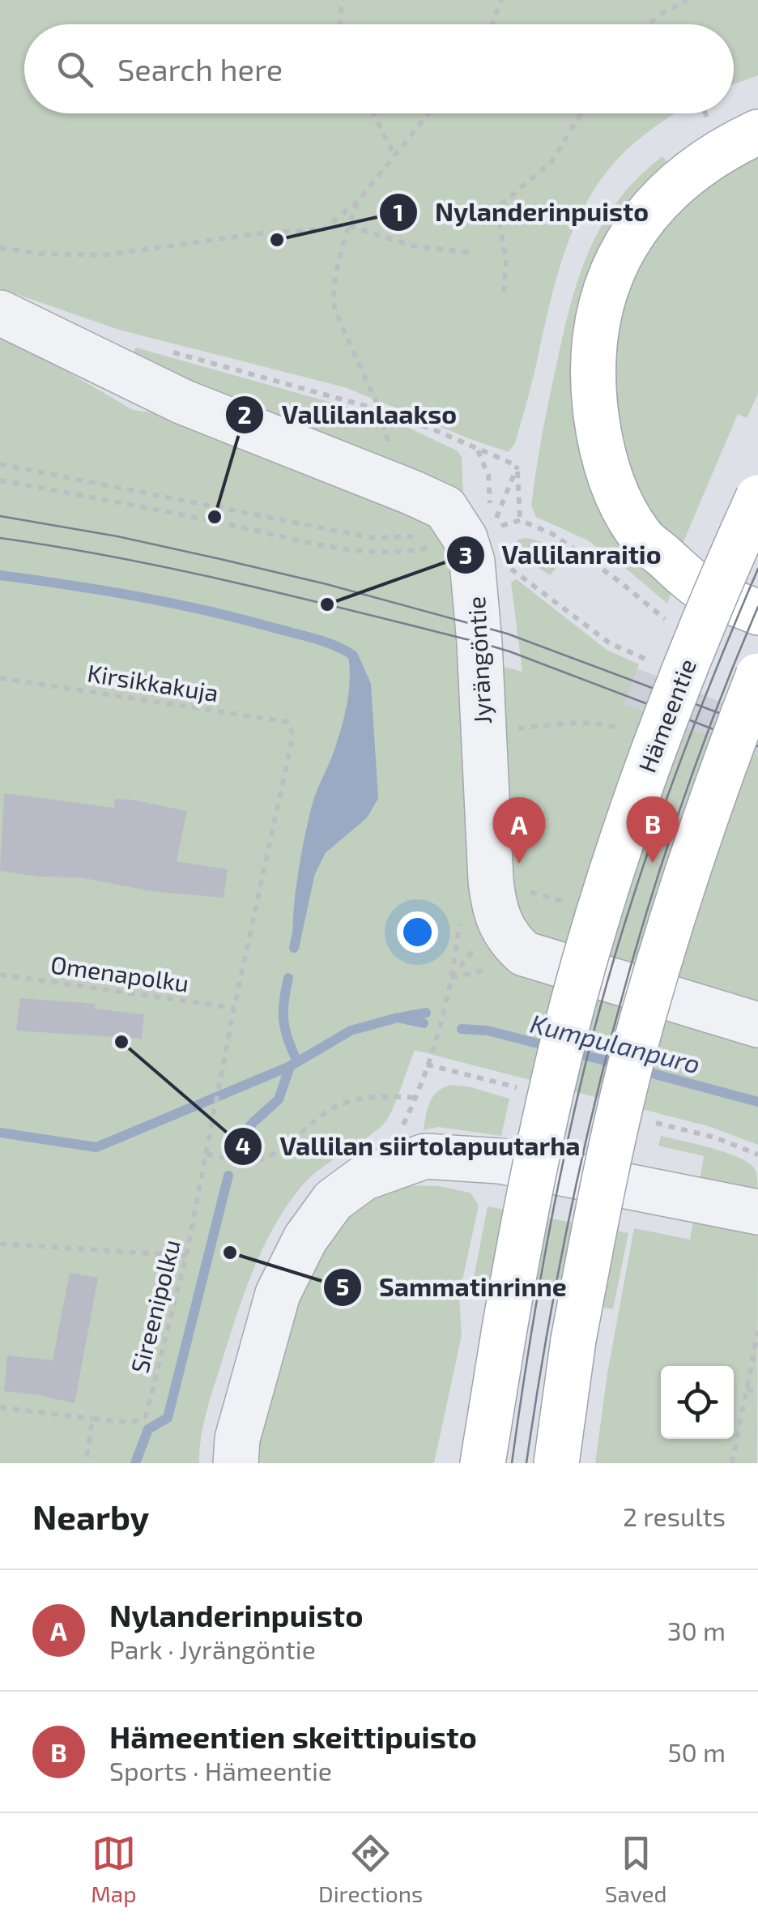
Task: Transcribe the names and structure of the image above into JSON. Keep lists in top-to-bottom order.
{
  "streets": {
    "main road": ["Hämeentie"],
    "street": ["Jyrängöntie"],
    "path": ["Kirsikkakuja", "Omenapolku", "Sireenipolku"]
  },
  "crossings": [
    ["Kirsikkakuja", "Omenapolku"],
    ["Kirsikkakuja", "Sireenipolku"],
    ["Omenapolku", "Sireenipolku"]
  ],
  "water": ["Kumpulanpuro"],
  "places": [
    "Nylanderinpuisto",
    "Vallilanlaakso",
    "Vallilanraitio",
    "Vallilan siirtolapuutarha",
    "Sammatinrinne"
  ],
  "page": {
    "search": "Search here",
    "pins": ["B", "A"],
    "heading": ["Nearby", "2 results"],
    "list": [
      {
        "mark": "A",
        "name": "Nylanderinpuisto",
        "note": "Park · Jyrängöntie",
        "value": "30 m"
      },
      {
        "mark": "B",
        "name": "Hämeentien skeittipuisto",
        "note": "Sports · Hämeentie",
        "value": "50 m"
      }
    ],
    "nav": ["Map", "Directions", "Saved"]
  }
}
